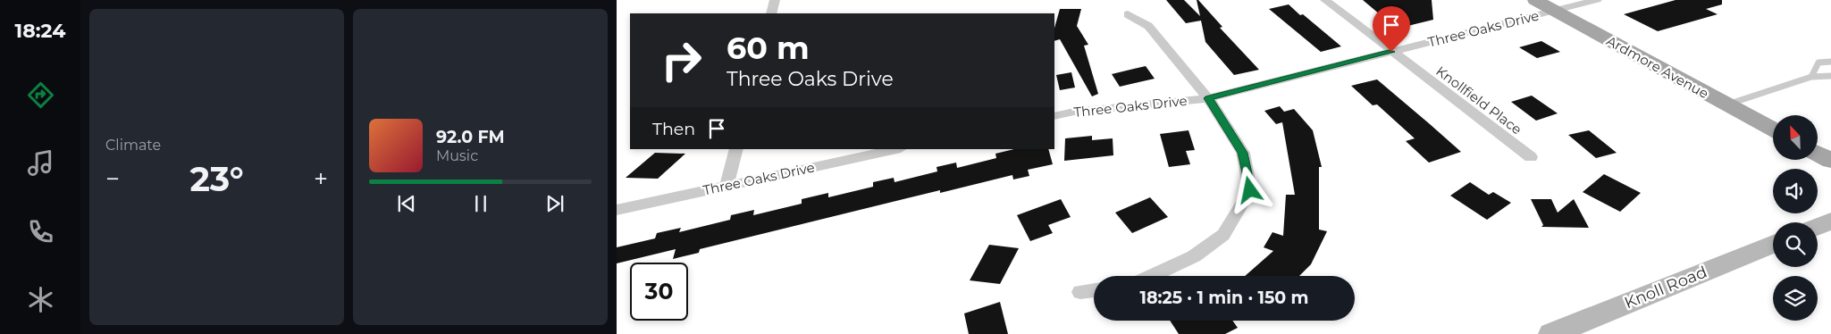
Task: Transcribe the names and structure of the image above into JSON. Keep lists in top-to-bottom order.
{
  "streets": {
    "main road": ["Ardmore Avenue"],
    "street": ["Three Oaks Drive", "Knollfield Place", "Knoll Road"]
  },
  "crossings": [
    ["Three Oaks Drive", "Ardmore Avenue"],
    ["Three Oaks Drive", "Knollfield Place"]
  ],
  "north": "top left",
  "page": {
    "tabs": "18:24",
    "tile": "Climate",
    "turn": ["60 m", "Three Oaks Drive"],
    "then": "Then",
    "song": ["92.0 FM", "Music"],
    "heat": ["−", "23°", "+"],
    "limit": "30",
    "trip": "18:25 · 1 min · 150 m"
  }
}
